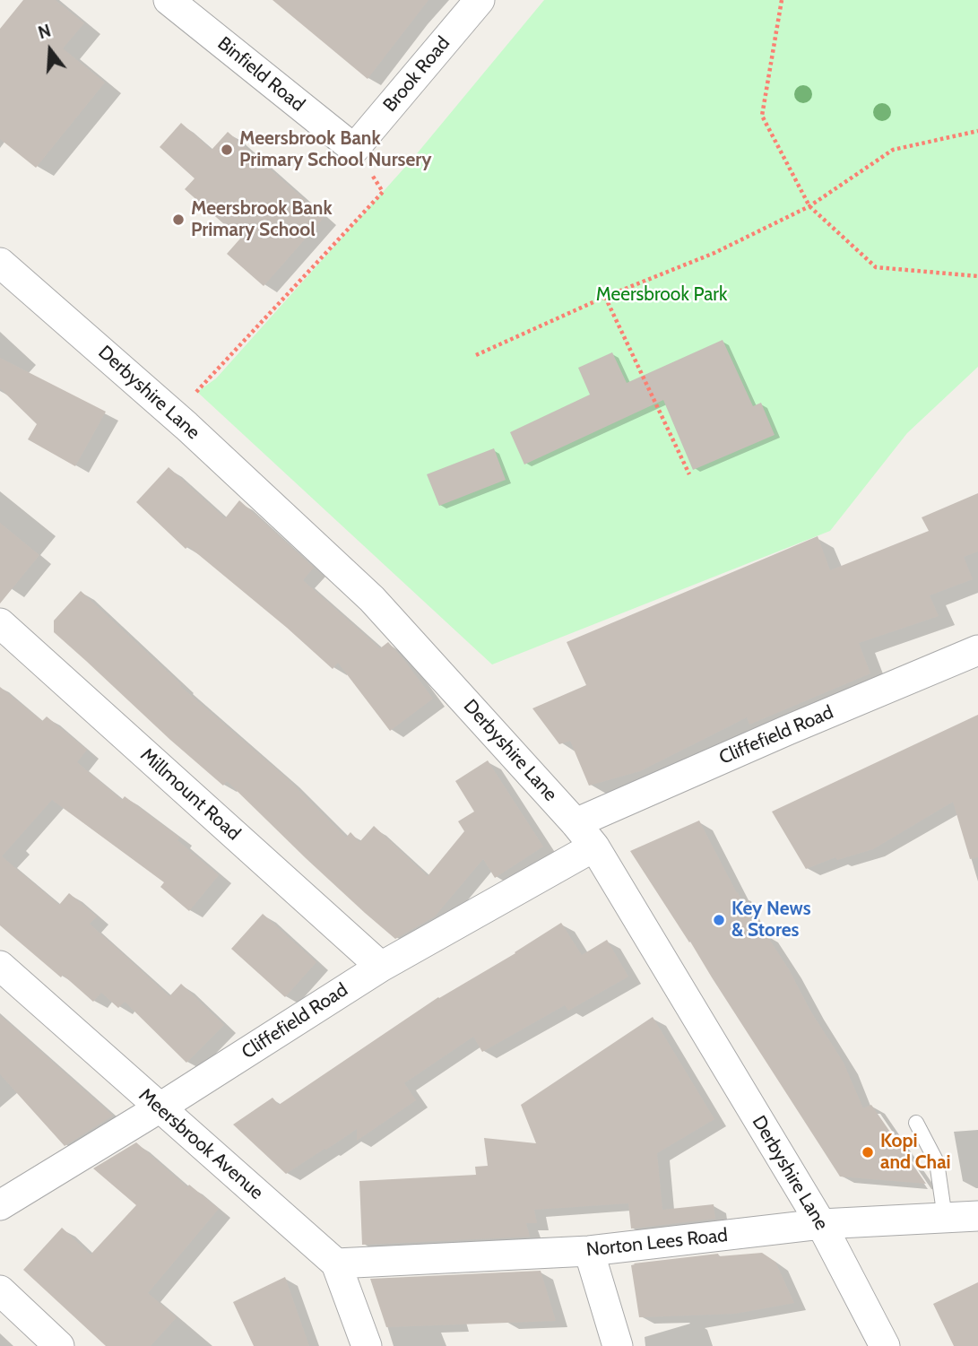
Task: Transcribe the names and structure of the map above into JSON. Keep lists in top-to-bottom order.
{
  "streets": {
    "street": [
      "Binfield Road",
      "Brook Road",
      "Derbyshire Lane",
      "Cliffefield Road",
      "Millmount Road",
      "Meersbrook Avenue",
      "Norton Lees Road"
    ]
  },
  "crossings": [
    ["Binfield Road", "Brook Road"],
    ["Derbyshire Lane", "Cliffefield Road"],
    ["Derbyshire Lane", "Norton Lees Road"],
    ["Cliffefield Road", "Millmount Road"],
    ["Cliffefield Road", "Meersbrook Avenue"],
    ["Meersbrook Avenue", "Norton Lees Road"]
  ],
  "parks": ["Meersbrook Park"],
  "places": [
    "Meersbrook Bank Primary School Nursery",
    "Meersbrook Bank Primary School",
    "Key News & Stores",
    "Kopi and Chai"
  ],
  "north": "top"
}
